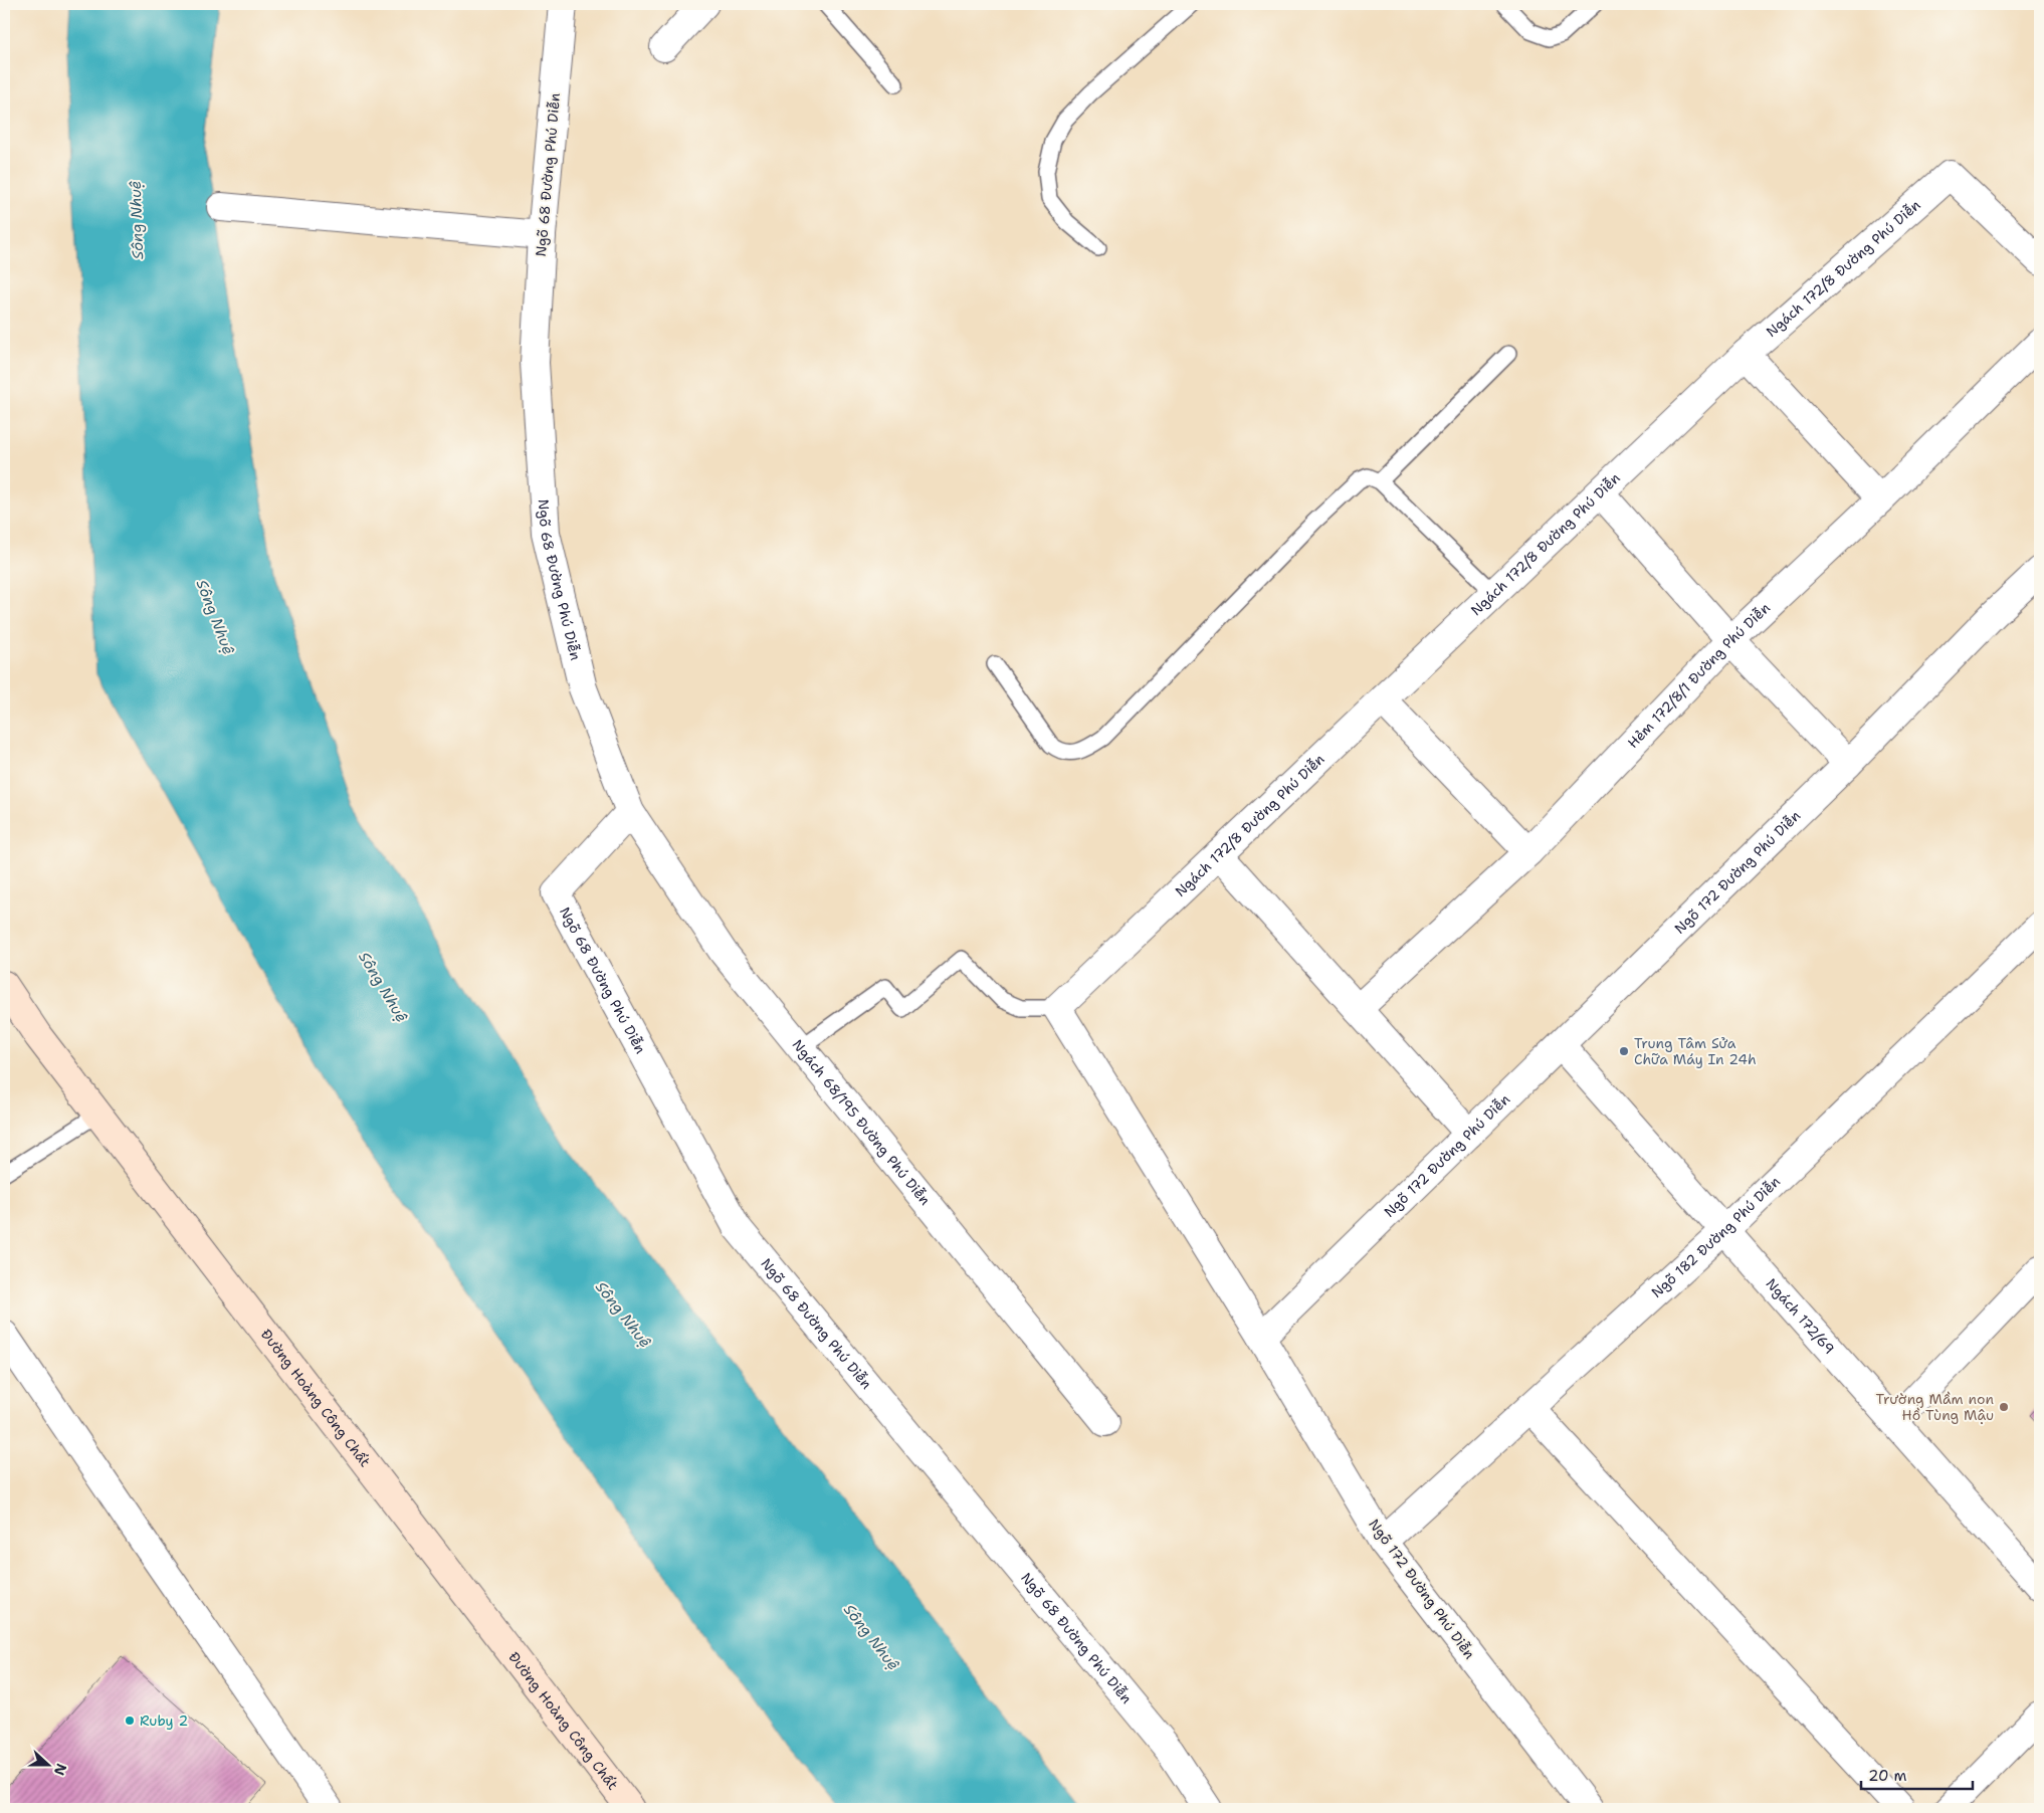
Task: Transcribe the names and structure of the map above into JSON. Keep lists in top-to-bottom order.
{
  "streets": {
    "street": [
      "Ngõ 68 Đường Phú Diễn",
      "Ngách 172/8 Đường Phú Diễn",
      "Hẻm 172/8/1 Đường Phú Diễn",
      "Ngõ 172 Đường Phú Diễn",
      "Ngách 68/195 Đường Phú Diễn",
      "Ngõ 182 Đường Phú Diễn",
      "Ngách 172/69",
      "Đường Hoàng Công Chất"
    ]
  },
  "crossings": [
    ["Ngõ 68 Đường Phú Diễn", "Ngách 68/195 Đường Phú Diễn"],
    ["Ngõ 172 Đường Phú Diễn", "Ngõ 182 Đường Phú Diễn"],
    ["Ngõ 172 Đường Phú Diễn", "Ngách 172/69"],
    ["Ngõ 182 Đường Phú Diễn", "Ngách 172/69"]
  ],
  "water": ["Sông Nhuệ"],
  "places": ["Trung Tâm Sửa Chữa Máy In 24h", "Trường Mầm non Hồ Tùng Mậu", "Ruby 2"],
  "scale_bar": "20 m",
  "north": "right"
}
